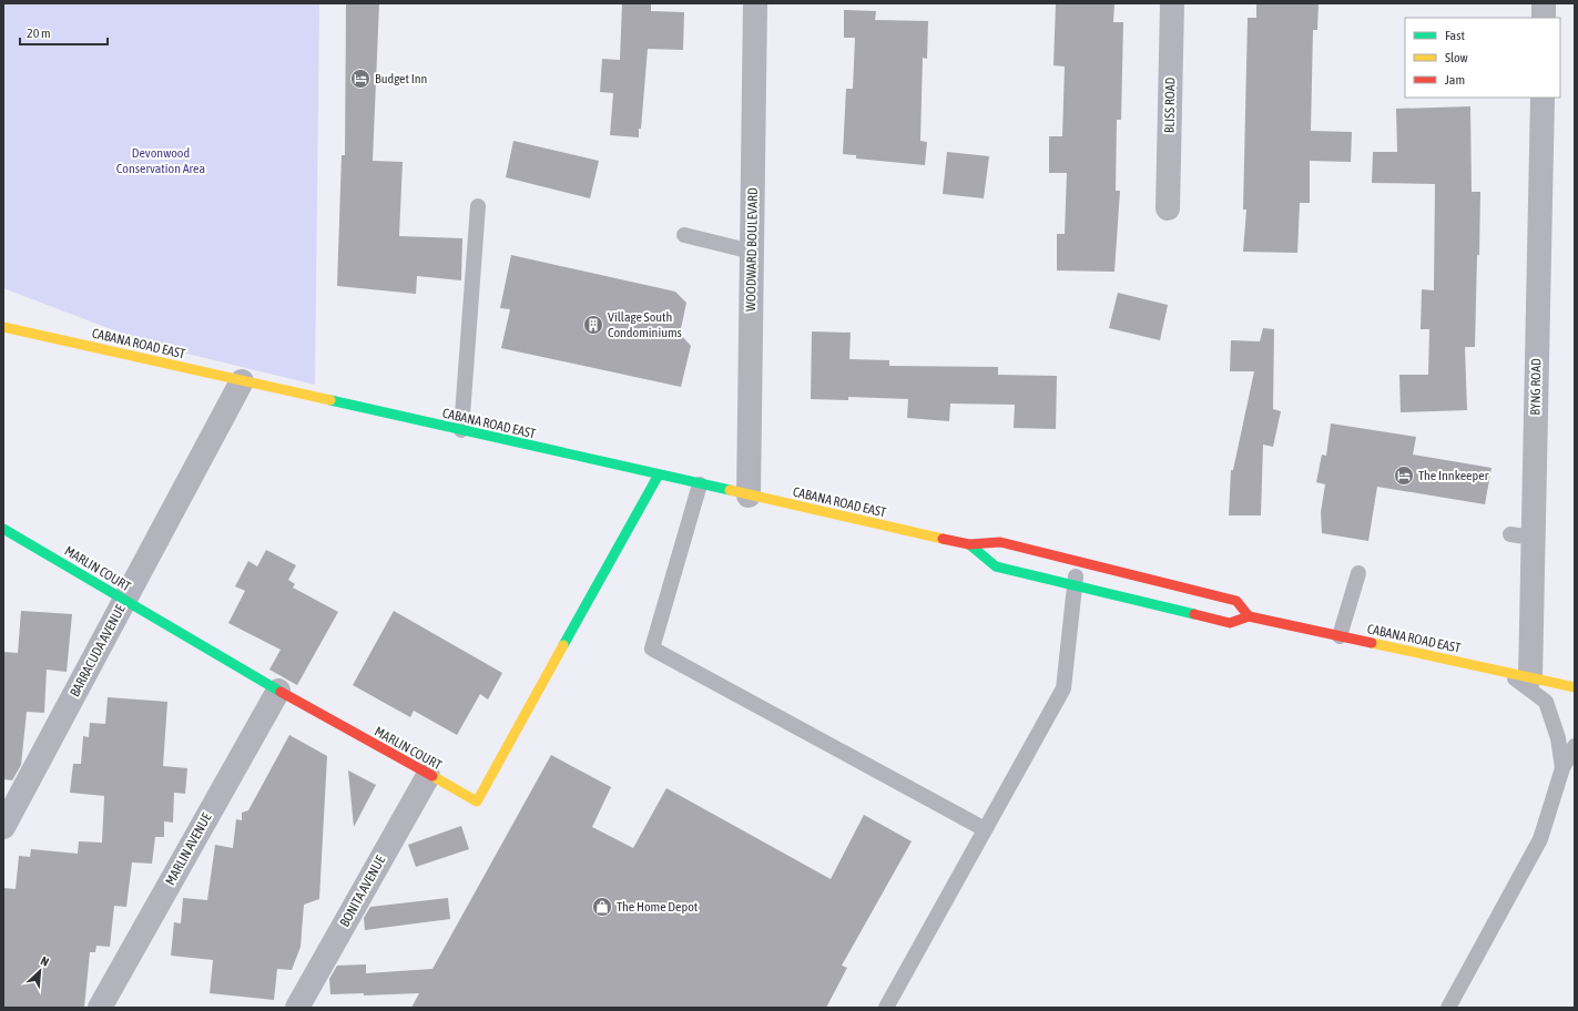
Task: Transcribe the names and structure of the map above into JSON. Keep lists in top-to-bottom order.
{
  "streets": {
    "main road": ["CABANA ROAD EAST", "MARLIN COURT"],
    "street": [
      "BLISS ROAD",
      "WOODWARD BOULEVARD",
      "BYNG ROAD",
      "BARRACUDA AVENUE",
      "MARLIN AVENUE",
      "BONITA AVENUE"
    ]
  },
  "crossings": [
    ["WOODWARD BOULEVARD", "CABANA ROAD EAST"],
    ["CABANA ROAD EAST", "BYNG ROAD"],
    ["CABANA ROAD EAST", "MARLIN COURT"],
    ["CABANA ROAD EAST", "BARRACUDA AVENUE"],
    ["MARLIN COURT", "BARRACUDA AVENUE"],
    ["MARLIN COURT", "MARLIN AVENUE"],
    ["MARLIN COURT", "BONITA AVENUE"]
  ],
  "parks": ["Devonwood Conservation Area"],
  "places": {
    "hotel": ["Budget Inn", "The Innkeeper"],
    "building": ["Village South Condominiums"],
    "shop": ["The Home Depot"]
  },
  "legend": ["Fast", "Slow", "Jam"],
  "scale_bar": "20 m",
  "north": "top right"
}
